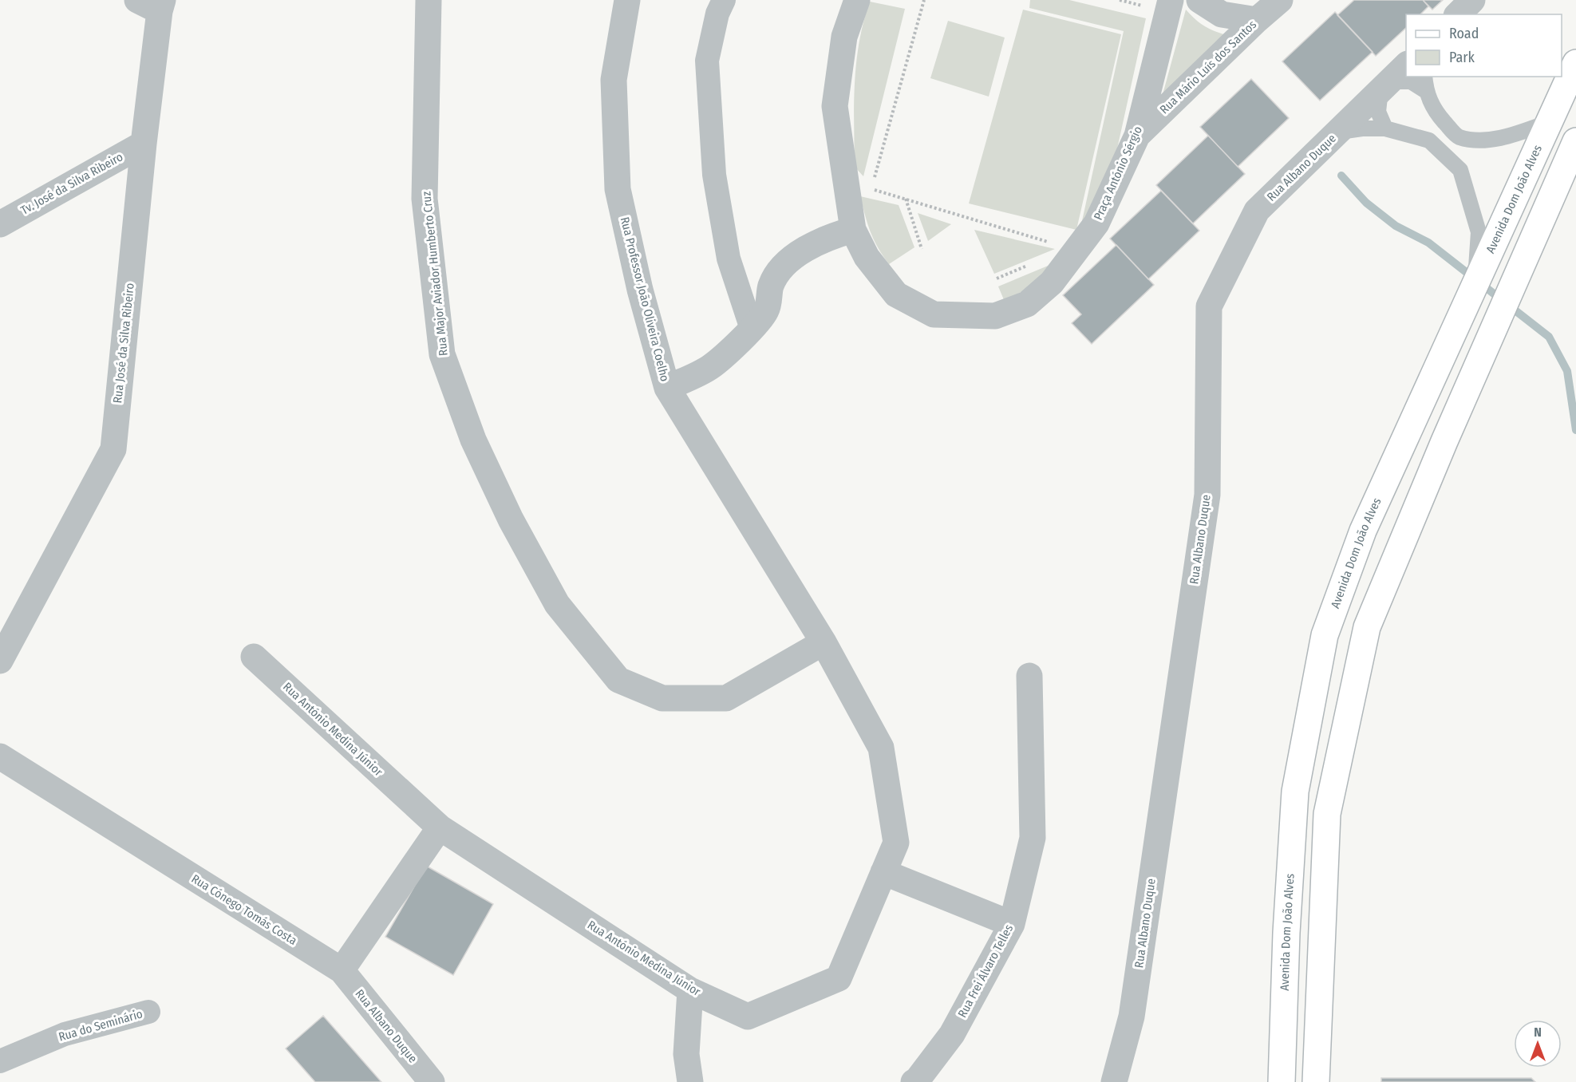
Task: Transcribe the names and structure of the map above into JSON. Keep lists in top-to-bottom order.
{
  "streets": {
    "main road": ["Avenida Dom João Alves"],
    "street": [
      "Rua Mário Luís dos Santos",
      "Rua Albano Duque",
      "Praça António Sérgio",
      "Tv. José da Silva Ribeiro",
      "Rua Major Aviador Humberto Cruz",
      "Rua Professor João Oliveira Coelho",
      "Rua José da Silva Ribeiro",
      "Rua António Medina Júnior",
      "Rua Cónego Tomás Costa",
      "Rua Frei Álvaro Telles",
      "Rua do Seminário"
    ]
  },
  "crossings": [
    ["Rua Mário Luís dos Santos", "Praça António Sérgio"],
    ["Rua Albano Duque", "Rua Cónego Tomás Costa"],
    ["Tv. José da Silva Ribeiro", "Rua José da Silva Ribeiro"],
    ["Rua Major Aviador Humberto Cruz", "Rua Professor João Oliveira Coelho"],
    ["Rua Major Aviador Humberto Cruz", "Rua António Medina Júnior"],
    ["Rua Professor João Oliveira Coelho", "Rua António Medina Júnior"]
  ],
  "legend": ["Road", "Park"],
  "north": "top"
}
